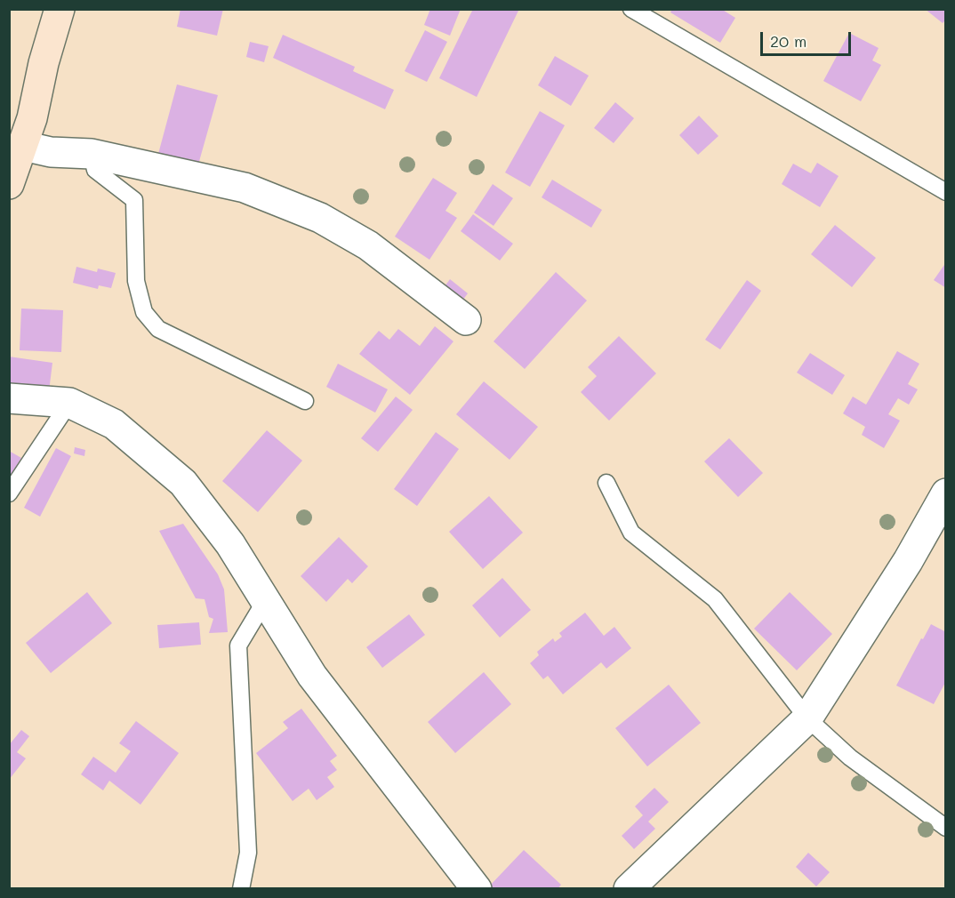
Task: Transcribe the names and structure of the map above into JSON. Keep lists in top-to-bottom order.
{
  "scale_bar": "20 m"
}
